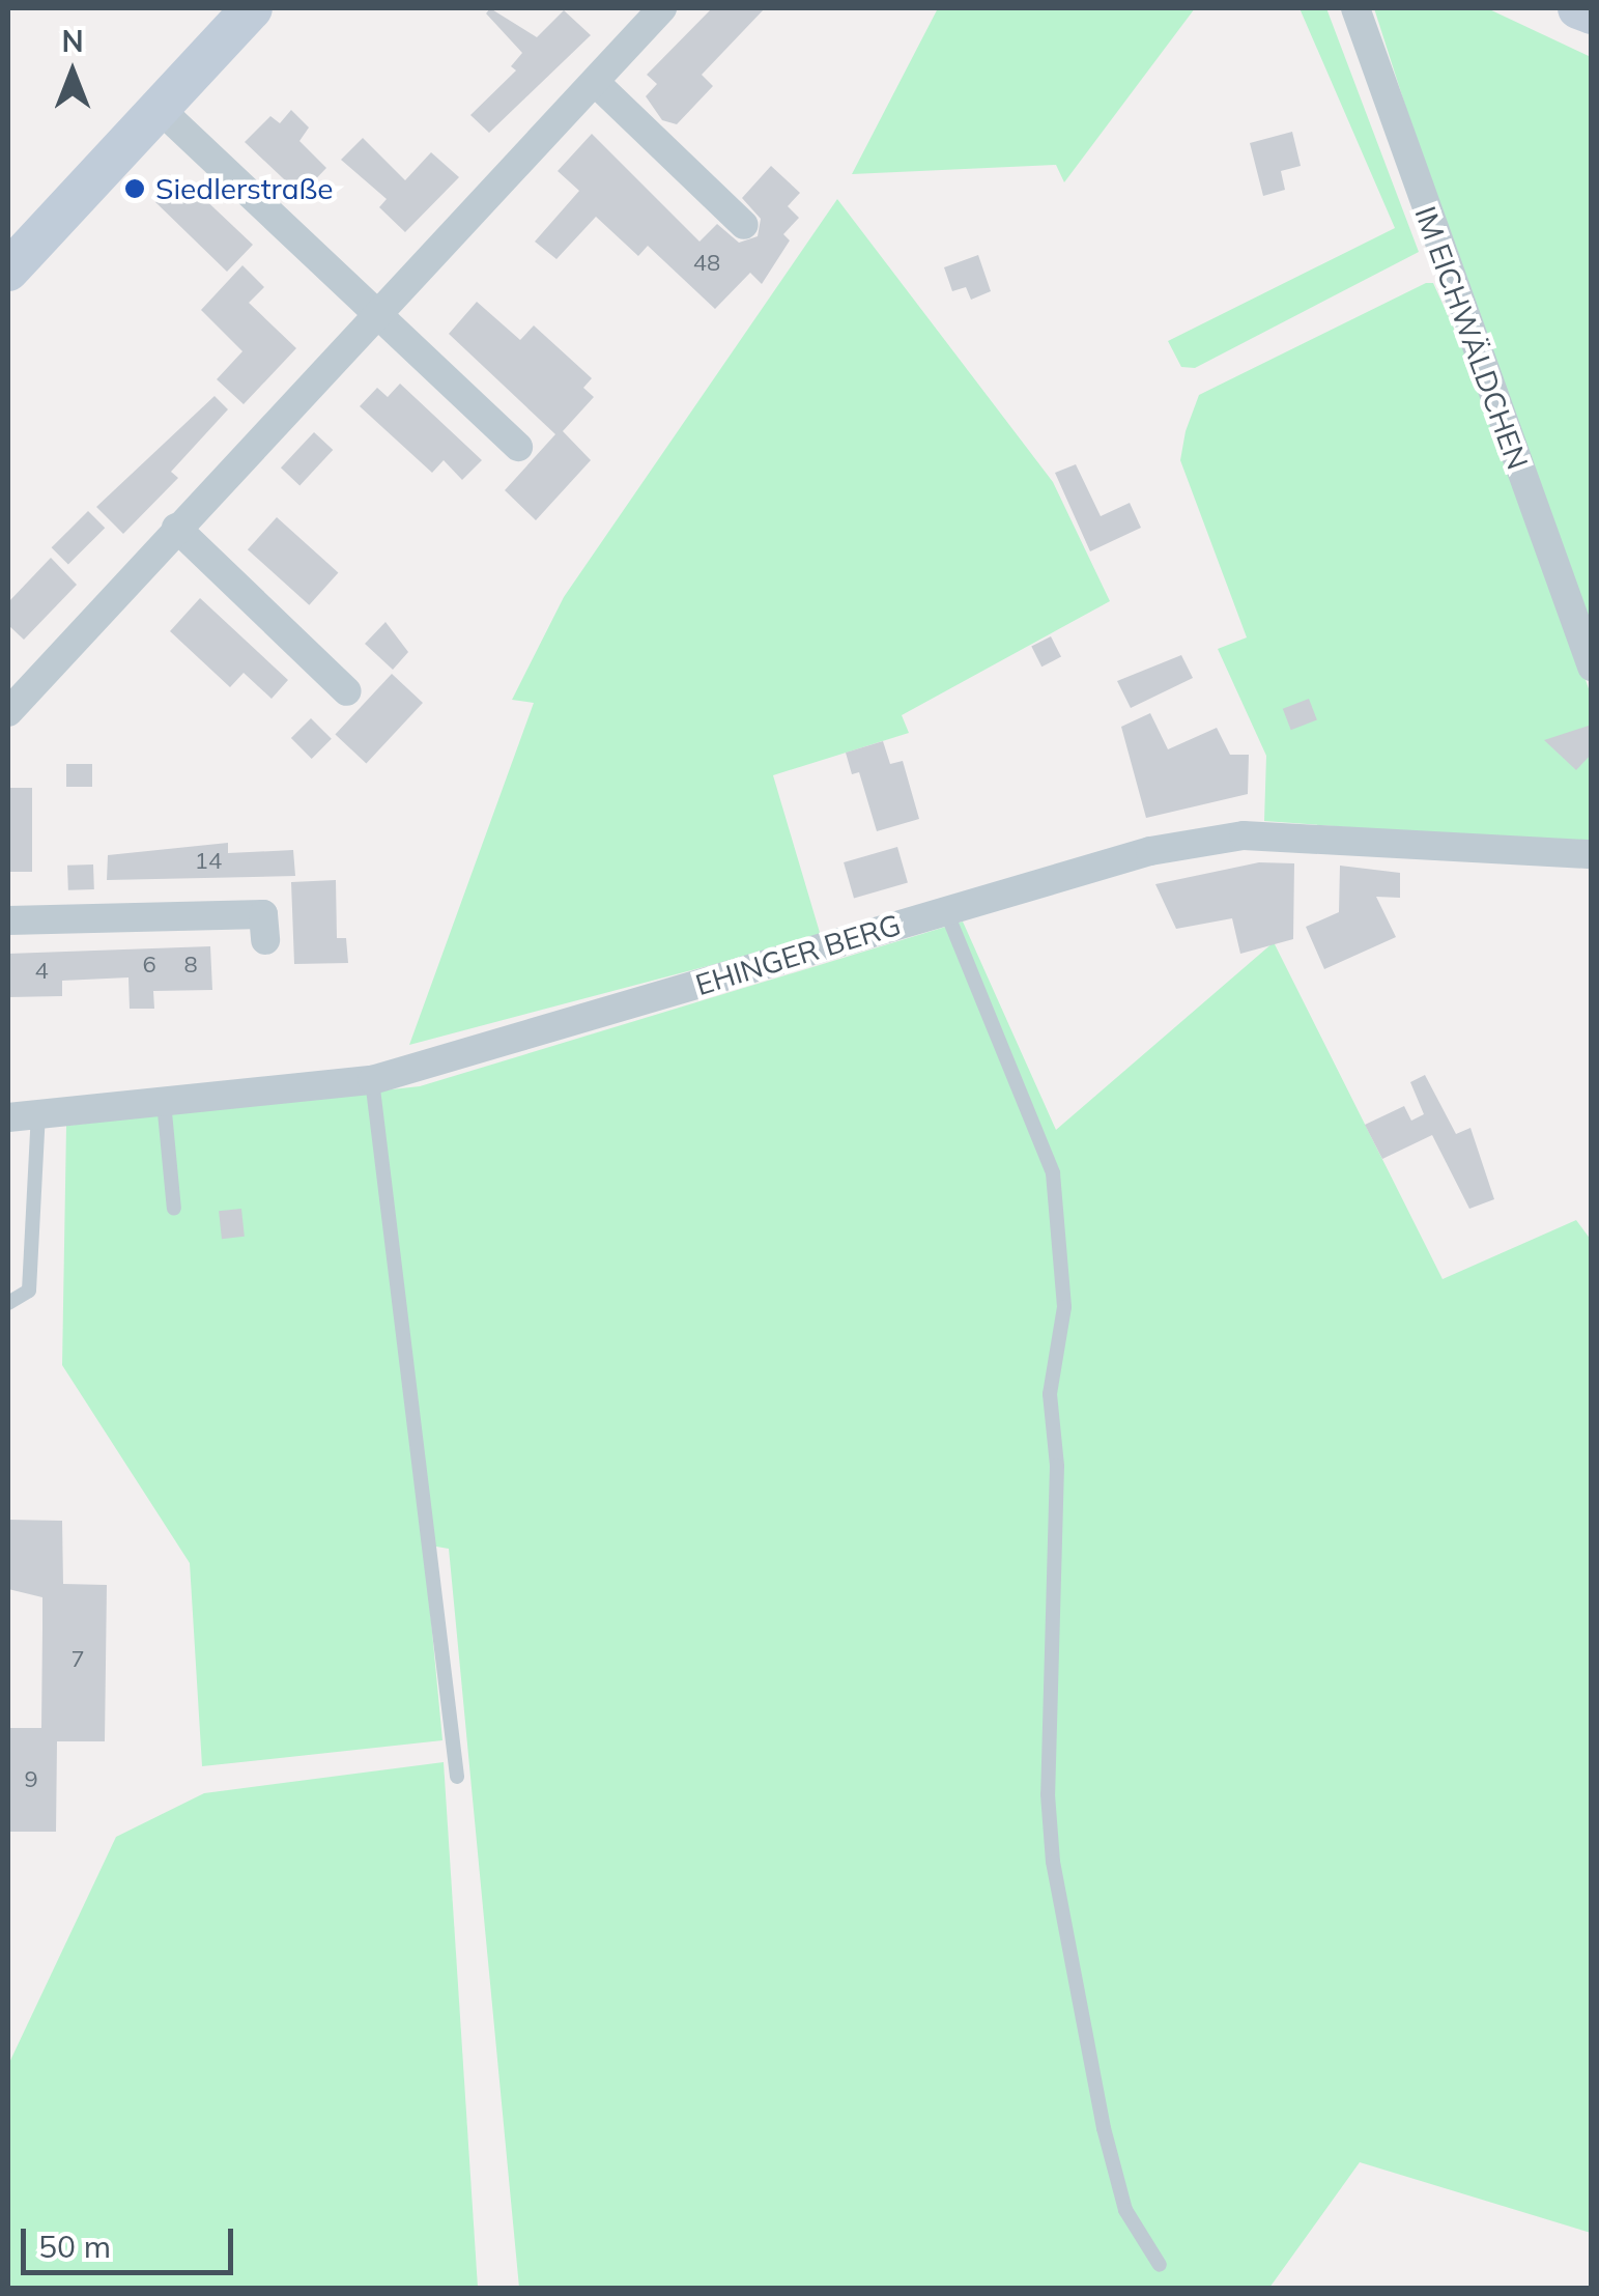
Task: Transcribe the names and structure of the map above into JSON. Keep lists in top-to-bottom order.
{
  "streets": {
    "street": ["IM EICHWÄLDCHEN", "EHINGER BERG"]
  },
  "places": ["Siedlerstraße"],
  "house_numbers": [
    "48",
    "14",
    "6",
    "8",
    "4",
    "7",
    "9"
  ],
  "scale_bar": "50 m",
  "north": "top"
}
